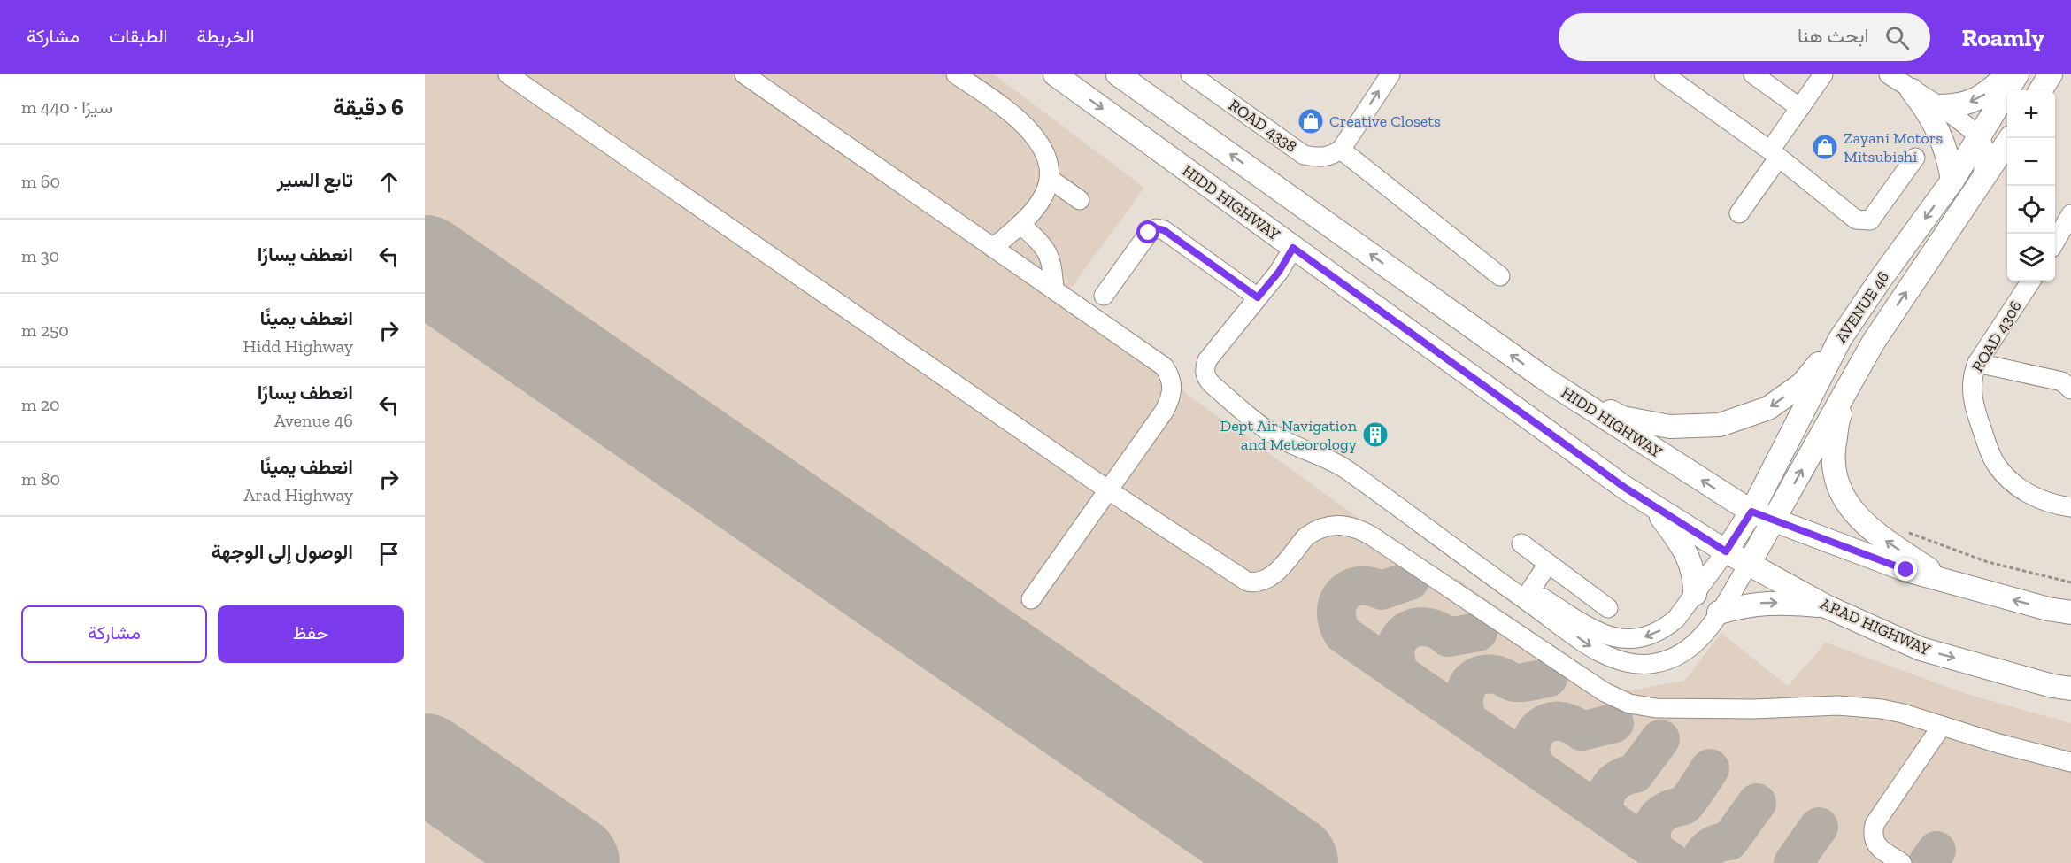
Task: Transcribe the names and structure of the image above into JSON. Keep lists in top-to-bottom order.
{
  "streets": {
    "main road": ["HIDD HIGHWAY", "AVENUE 46", "ARAD HIGHWAY"],
    "street": ["ROAD 4338", "ROAD 4306"]
  },
  "crossings": [
    ["HIDD HIGHWAY", "AVENUE 46"],
    ["HIDD HIGHWAY", "ARAD HIGHWAY"],
    ["AVENUE 46", "ARAD HIGHWAY"]
  ],
  "places": {
    "shop": ["Creative Closets", "Zayani Motors Mitsubishi"],
    "building": ["Dept Air Navigation and Meteorology"]
  },
  "page": {
    "header": "Roamly",
    "search": "ابحث هنا",
    "nav": ["الخريطة", "الطبقات", "مشاركة"],
    "heading": ["6 دقيقة", "سيرًا · 440 m"],
    "map_buttons": ["+", "−"],
    "list": [
      ["تابع السير", "60 m"],
      ["انعطف يسارًا", "30 m"],
      ["انعطف يمينًا", "Hidd Highway", "250 m"],
      ["انعطف يسارًا", "Avenue 46", "20 m"],
      ["انعطف يمينًا", "Arad Highway", "80 m"],
      "الوصول إلى الوجهة"
    ],
    "buttons": ["حفظ", "مشاركة"]
  }
}
